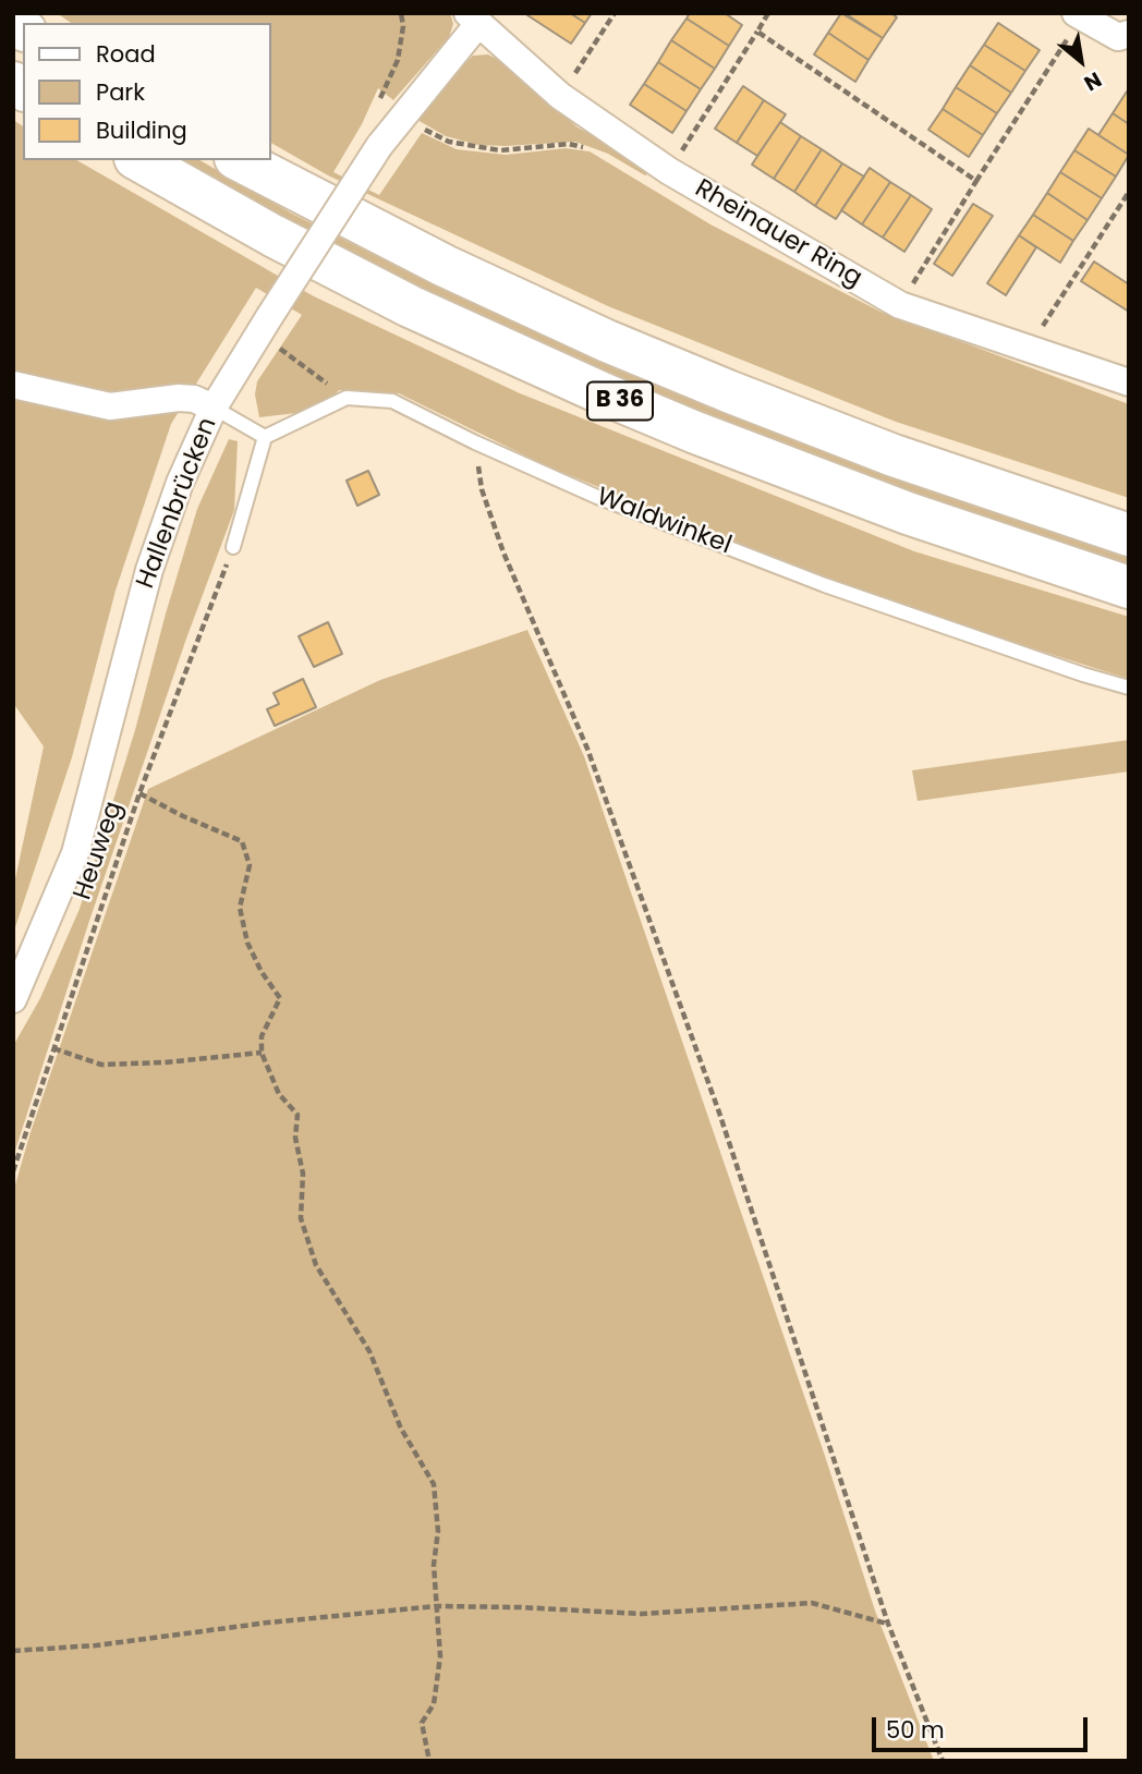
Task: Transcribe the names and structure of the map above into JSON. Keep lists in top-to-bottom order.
{
  "streets": {
    "highway": ["B 36"],
    "street": ["Rheinauer Ring", "Hallenbrücken"],
    "lane": ["Waldwinkel"],
    "path": ["Heuweg"]
  },
  "crossings": [
    ["Rheinauer Ring", "Hallenbrücken"]
  ],
  "legend": ["Road", "Park", "Building"],
  "scale_bar": "50 m",
  "north": "bottom right"
}
